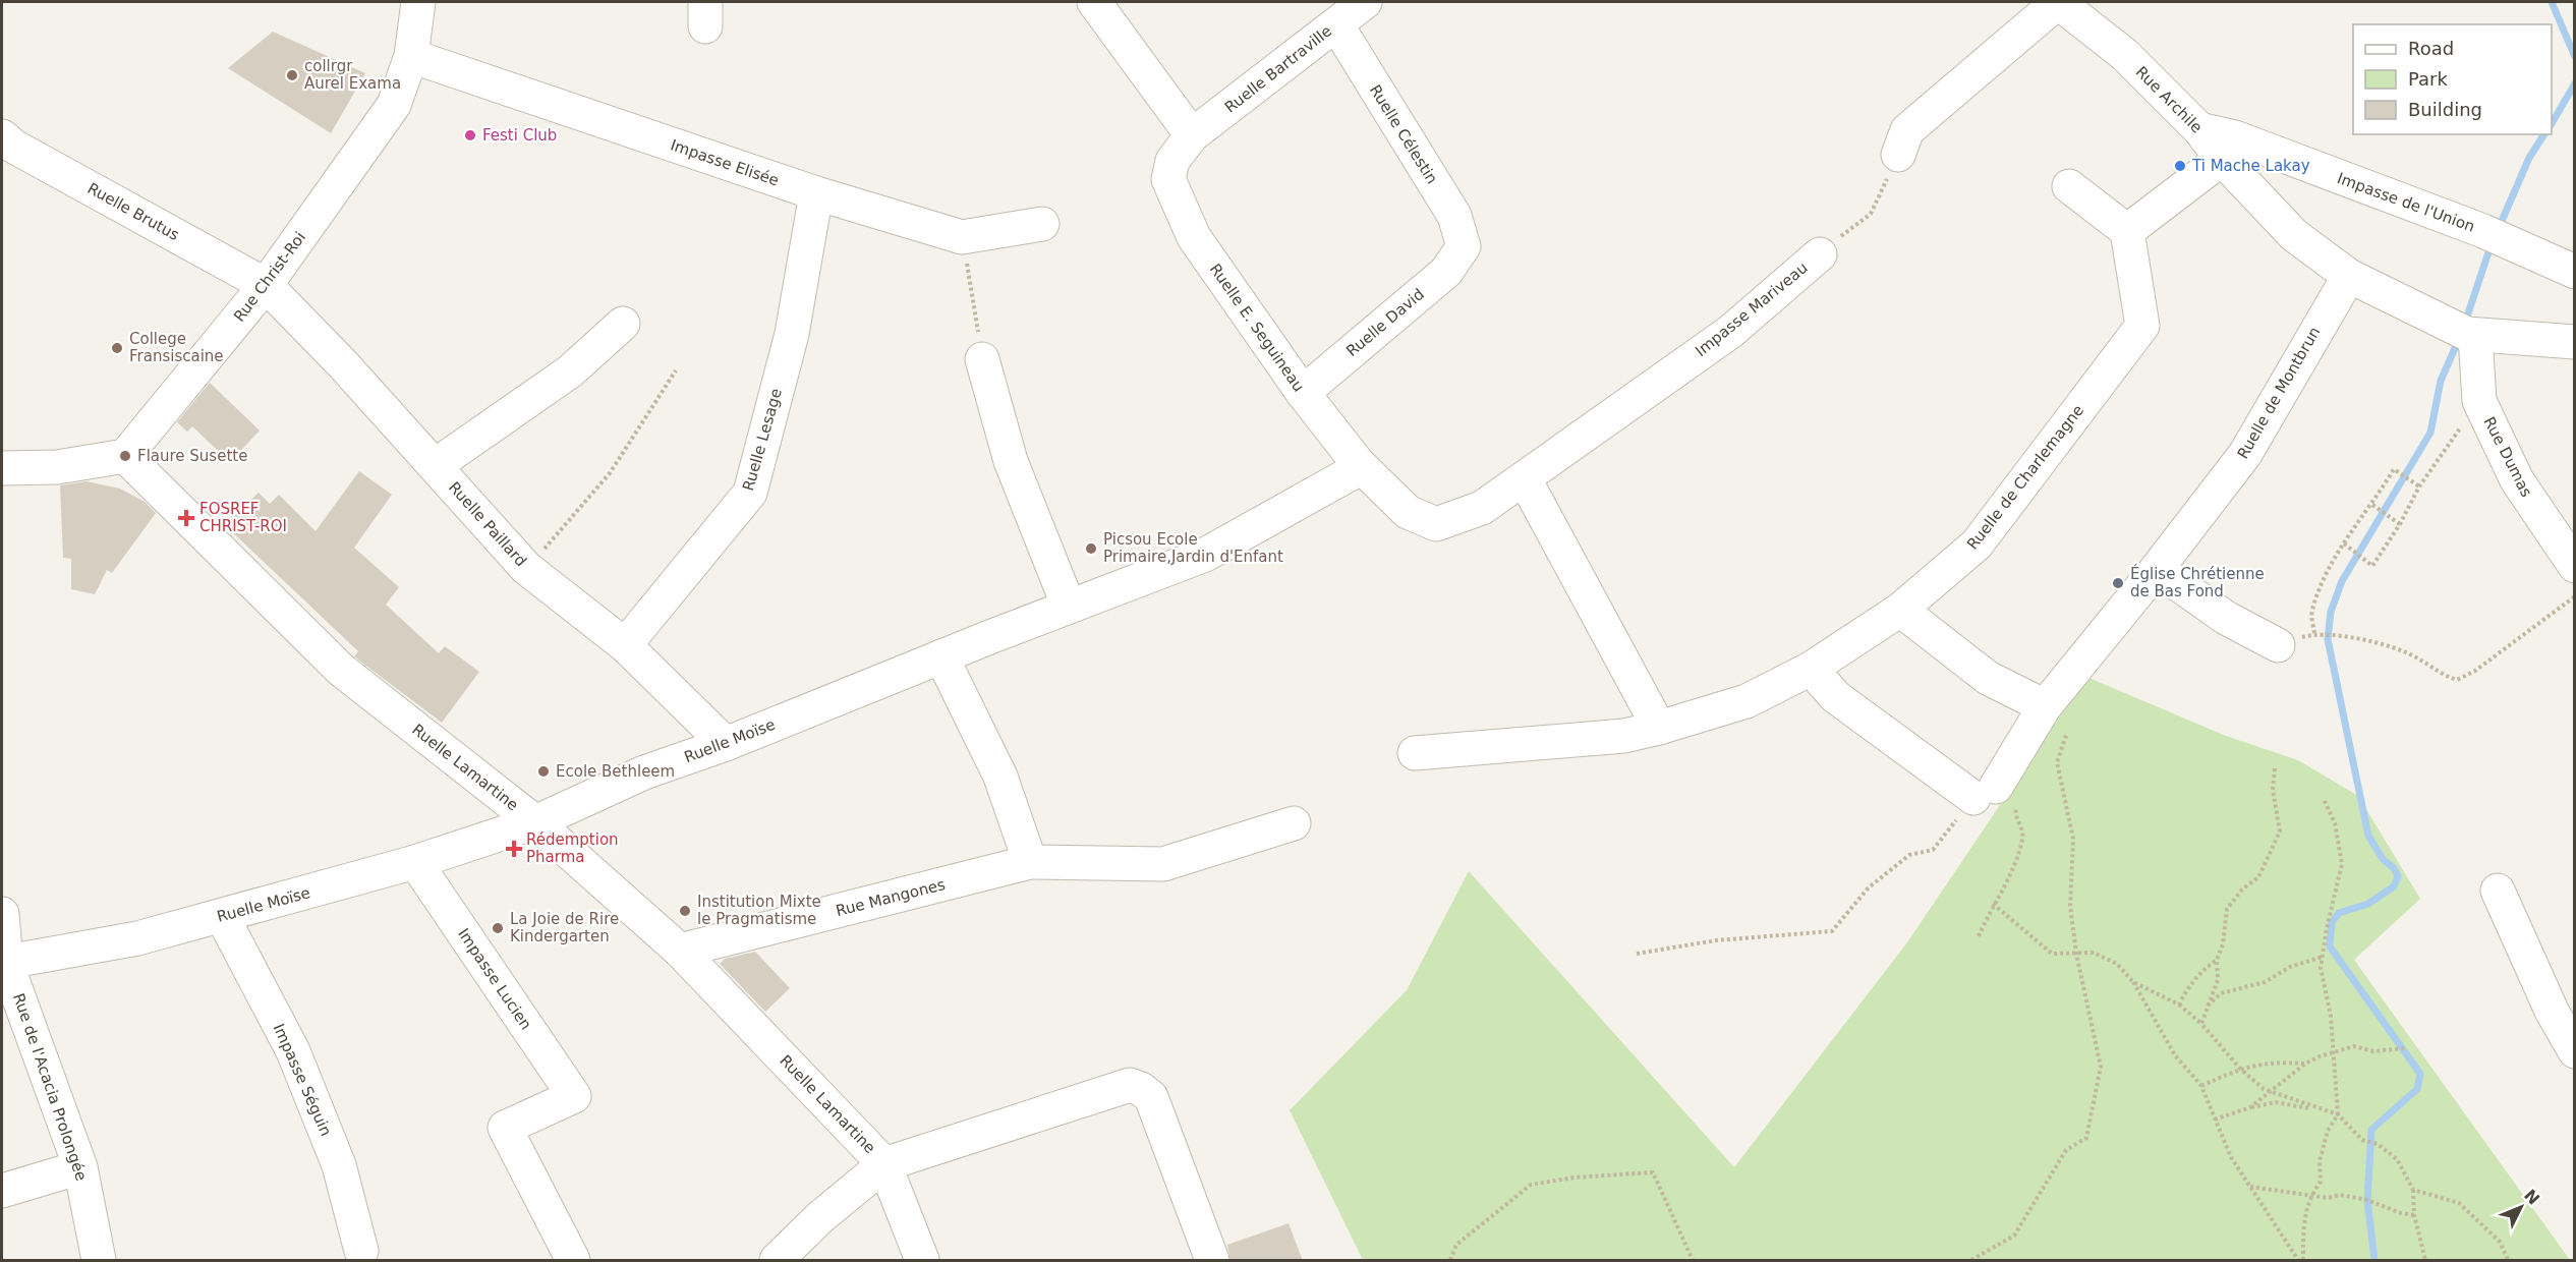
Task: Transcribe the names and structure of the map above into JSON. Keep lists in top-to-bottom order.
{
  "streets": {
    "street": [
      "Ruelle Bartraville",
      "Rue Archile",
      "Ruelle Célestin",
      "Impasse Elisée",
      "Impasse de l'Union",
      "Ruelle Brutus",
      "Rue Christ-Roi",
      "Impasse Mariveau",
      "Ruelle David",
      "Ruelle E. Seguineau",
      "Ruelle de Montbrun",
      "Ruelle Lesage",
      "Rue Dumas",
      "Ruelle de Charlemagne",
      "Ruelle Paillard",
      "Ruelle Moïse",
      "Ruelle Lamartine",
      "Rue Mangones",
      "Impasse Lucien",
      "Impasse Séguin",
      "Rue de l'Acacia Prolongée"
    ]
  },
  "crossings": [
    ["Ruelle Bartraville", "Ruelle Célestin"],
    ["Ruelle Bartraville", "Ruelle E. Seguineau"],
    ["Rue Archile", "Impasse de l'Union"],
    ["Rue Archile", "Ruelle de Montbrun"],
    ["Rue Archile", "Rue Dumas"],
    ["Ruelle Célestin", "Ruelle David"],
    ["Impasse Elisée", "Rue Christ-Roi"],
    ["Impasse Elisée", "Ruelle Lesage"],
    ["Ruelle Brutus", "Rue Christ-Roi"],
    ["Ruelle Brutus", "Ruelle Paillard"],
    ["Rue Christ-Roi", "Ruelle Paillard"],
    ["Rue Christ-Roi", "Ruelle Lamartine"],
    ["Impasse Mariveau", "Ruelle E. Seguineau"],
    ["Impasse Mariveau", "Ruelle Moïse"],
    ["Ruelle David", "Ruelle E. Seguineau"],
    ["Ruelle E. Seguineau", "Ruelle Moïse"],
    ["Ruelle Lesage", "Ruelle Paillard"],
    ["Ruelle Paillard", "Ruelle Moïse"],
    ["Ruelle Moïse", "Ruelle Lamartine"],
    ["Ruelle Moïse", "Impasse Lucien"],
    ["Ruelle Moïse", "Impasse Séguin"],
    ["Ruelle Moïse", "Rue de l'Acacia Prolongée"],
    ["Ruelle Lamartine", "Rue Mangones"]
  ],
  "places": {
    "other": [
      "collrgr Aurel Exama",
      "Festi Club",
      "Ti Mache Lakay",
      "College Fransiscaine",
      "Flaure Susette",
      "Picsou Ecole Primaire,Jardin d'Enfant",
      "Église Chrétienne de Bas Fond",
      "Ecole Bethleem",
      "Institution Mixte le Pragmatisme",
      "La Joie de Rire Kindergarten"
    ],
    "health": ["FOSREF CHRIST-ROI", "Rédemption Pharma"]
  },
  "legend": ["Road", "Park", "Building"],
  "north": "top right"
}
